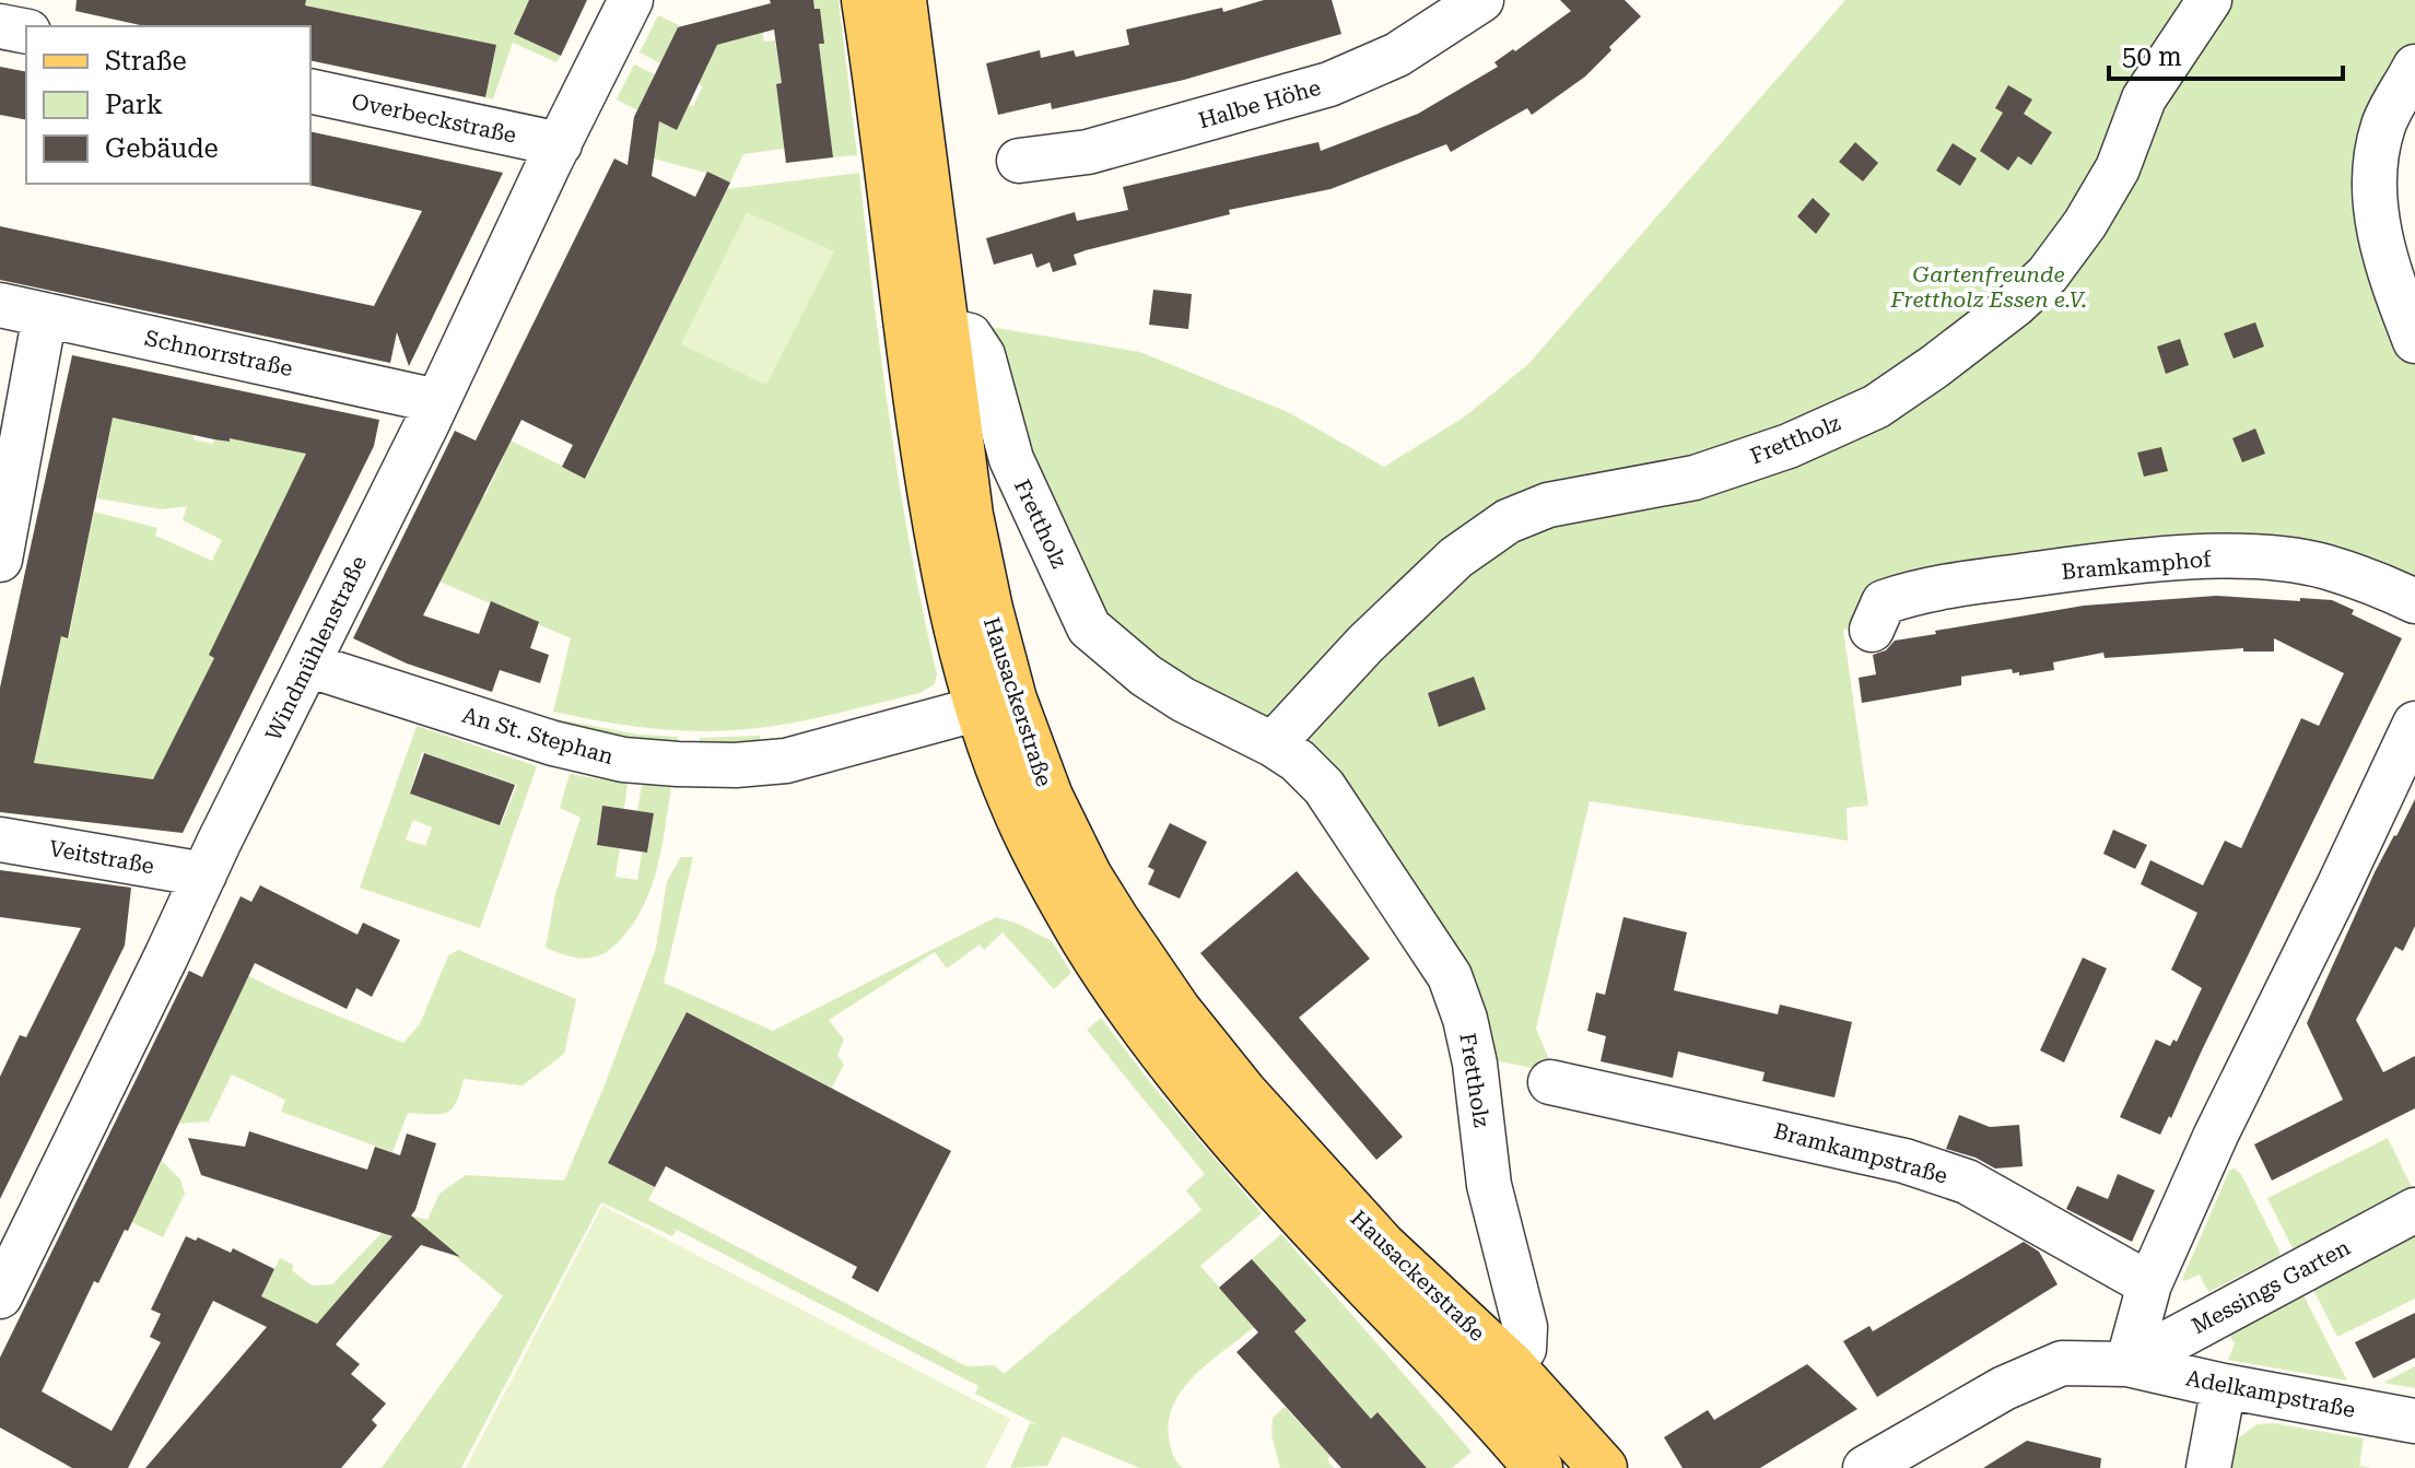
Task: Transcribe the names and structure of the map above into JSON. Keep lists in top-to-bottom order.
{
  "streets": {
    "main road": ["Hausackerstraße"],
    "street": [
      "Halbe Höhe",
      "Overbeckstraße",
      "Schnorrstraße",
      "Frettholz",
      "Bramkamphof",
      "Windmühlenstraße",
      "An St. Stephan",
      "Veitstraße",
      "Bramkampstraße",
      "Messings Garten",
      "Adelkampstraße"
    ]
  },
  "crossings": [
    ["Overbeckstraße", "Windmühlenstraße"],
    ["Schnorrstraße", "Windmühlenstraße"],
    ["Frettholz", "Hausackerstraße"],
    ["Windmühlenstraße", "An St. Stephan"],
    ["Windmühlenstraße", "Veitstraße"],
    ["Hausackerstraße", "An St. Stephan"],
    ["Messings Garten", "Adelkampstraße"]
  ],
  "parks": ["Gartenfreunde Frettholz Essen e.V."],
  "legend": ["Straße", "Park", "Gebäude"],
  "scale_bar": "50 m"
}
